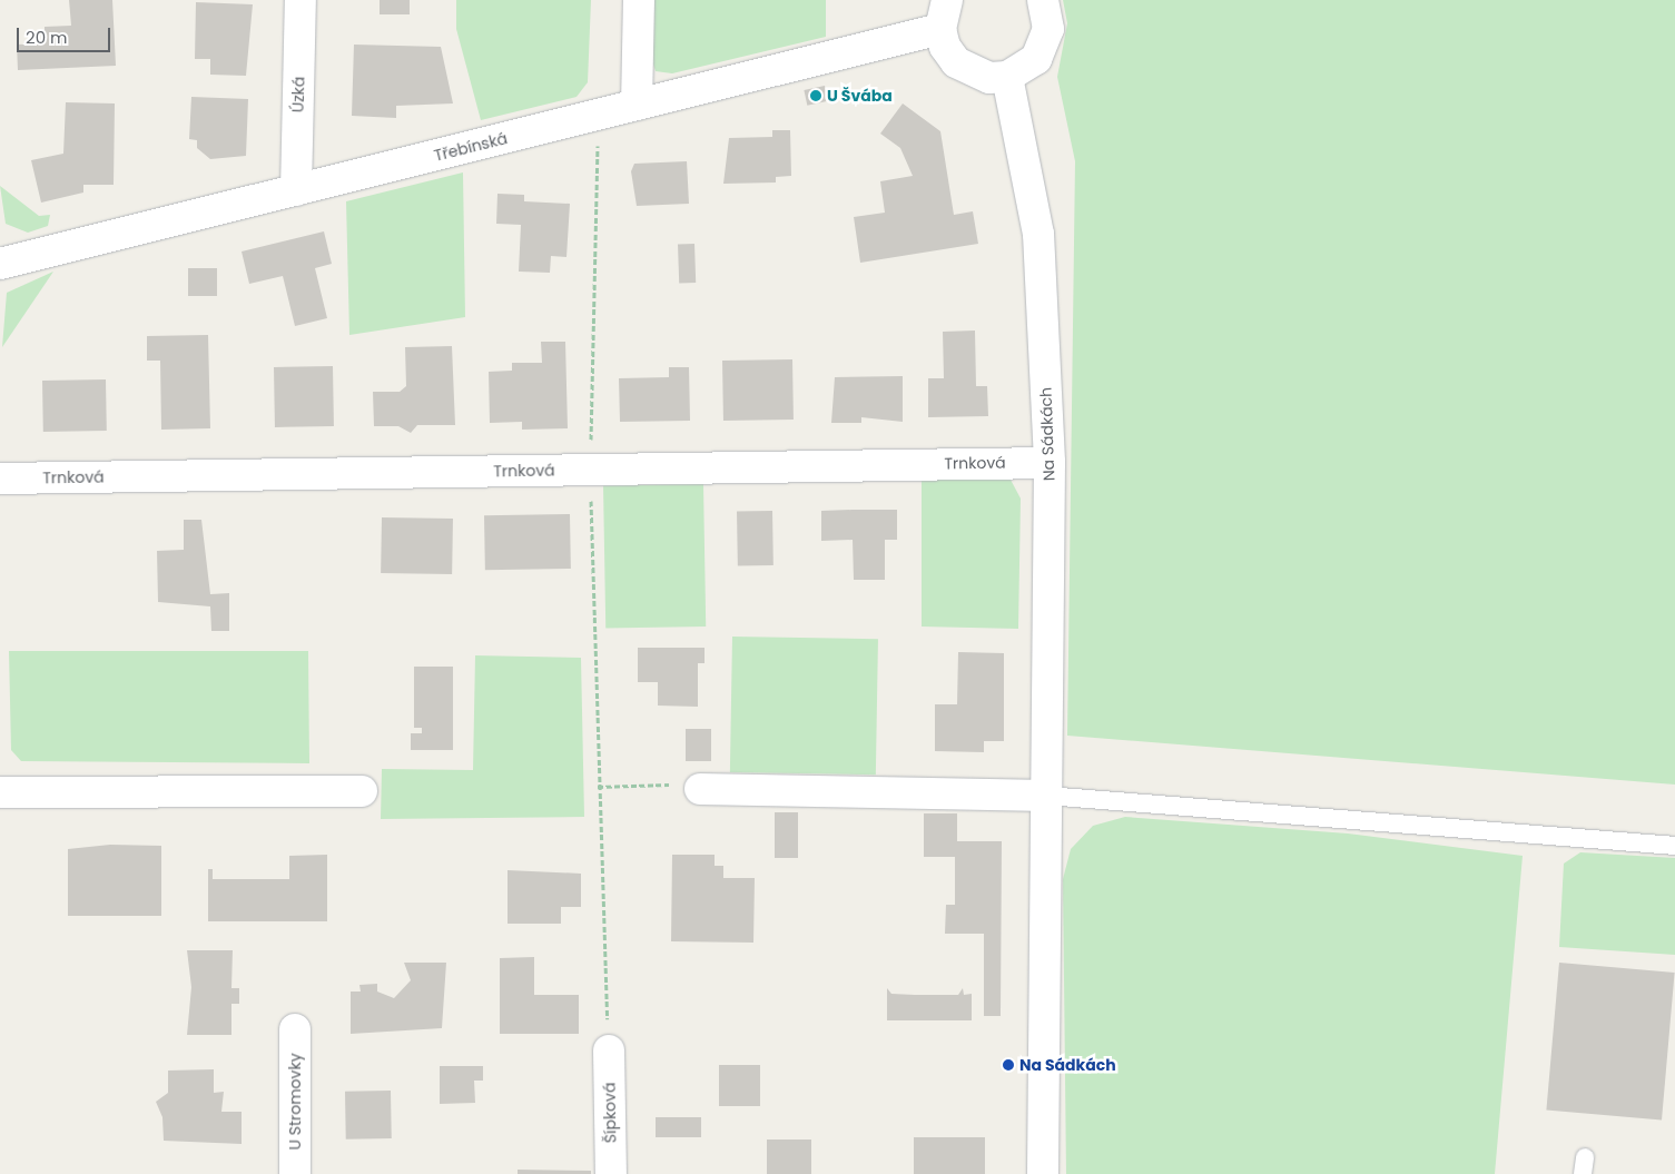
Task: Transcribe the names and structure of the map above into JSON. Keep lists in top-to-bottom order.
{
  "streets": {
    "street": [
      "Úzká",
      "Třebínská",
      "Na Sádkách",
      "Trnková",
      "U Stromovky",
      "Šípková"
    ]
  },
  "crossings": [
    ["Úzká", "Třebínská"],
    ["Na Sádkách", "Trnková"]
  ],
  "places": ["U Švába", "Na Sádkách"],
  "scale_bar": "20 m"
}
